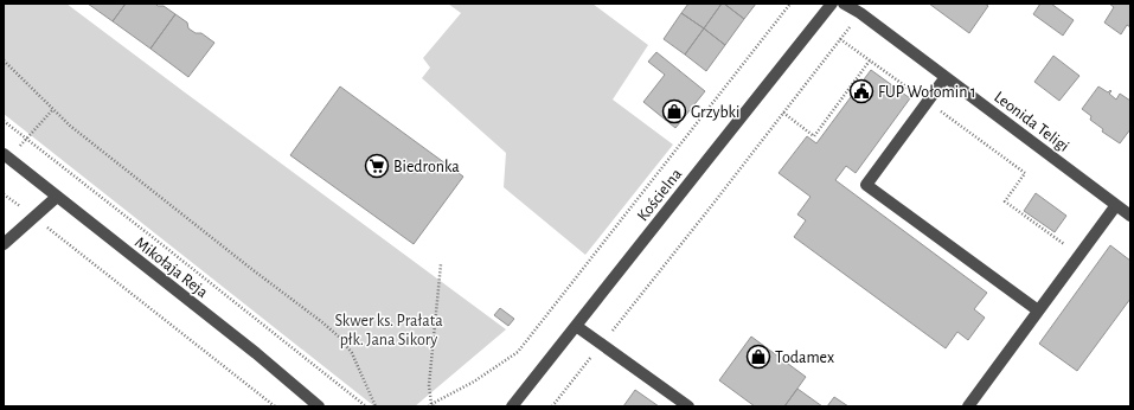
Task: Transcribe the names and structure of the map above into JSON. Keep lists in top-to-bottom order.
{
  "streets": {
    "street": ["Leonida Teligi", "Kościelna", "Mikołaja Reja"]
  },
  "parks": ["Skwer ks. Prałata płk. Jana Sikory"],
  "places": {
    "public building": ["FUP Wołomin 1"],
    "shop": ["Grzybki", "Todamex"],
    "supermarket": ["Biedronka"]
  }
}
